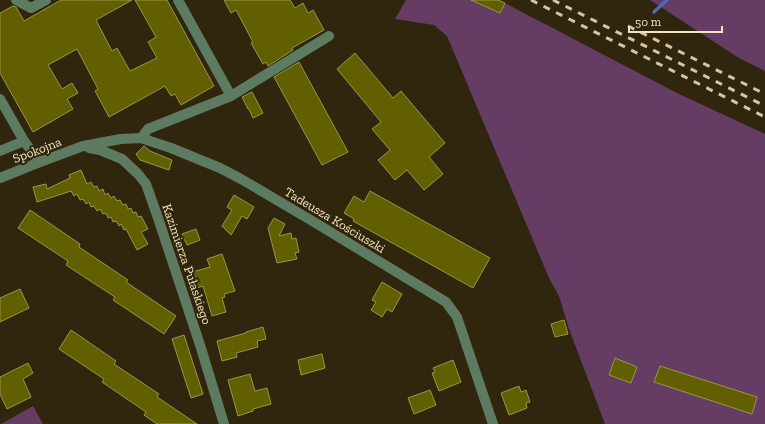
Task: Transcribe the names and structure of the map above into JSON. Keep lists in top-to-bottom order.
{
  "streets": {
    "street": ["Spokojna", "Tadeusza Kościuszki", "Kazimierza Pułaskiego"]
  },
  "crossings": [
    ["Spokojna", "Tadeusza Kościuszki"],
    ["Spokojna", "Kazimierza Pułaskiego"],
    ["Tadeusza Kościuszki", "Kazimierza Pułaskiego"]
  ],
  "scale_bar": "50 m"
}
